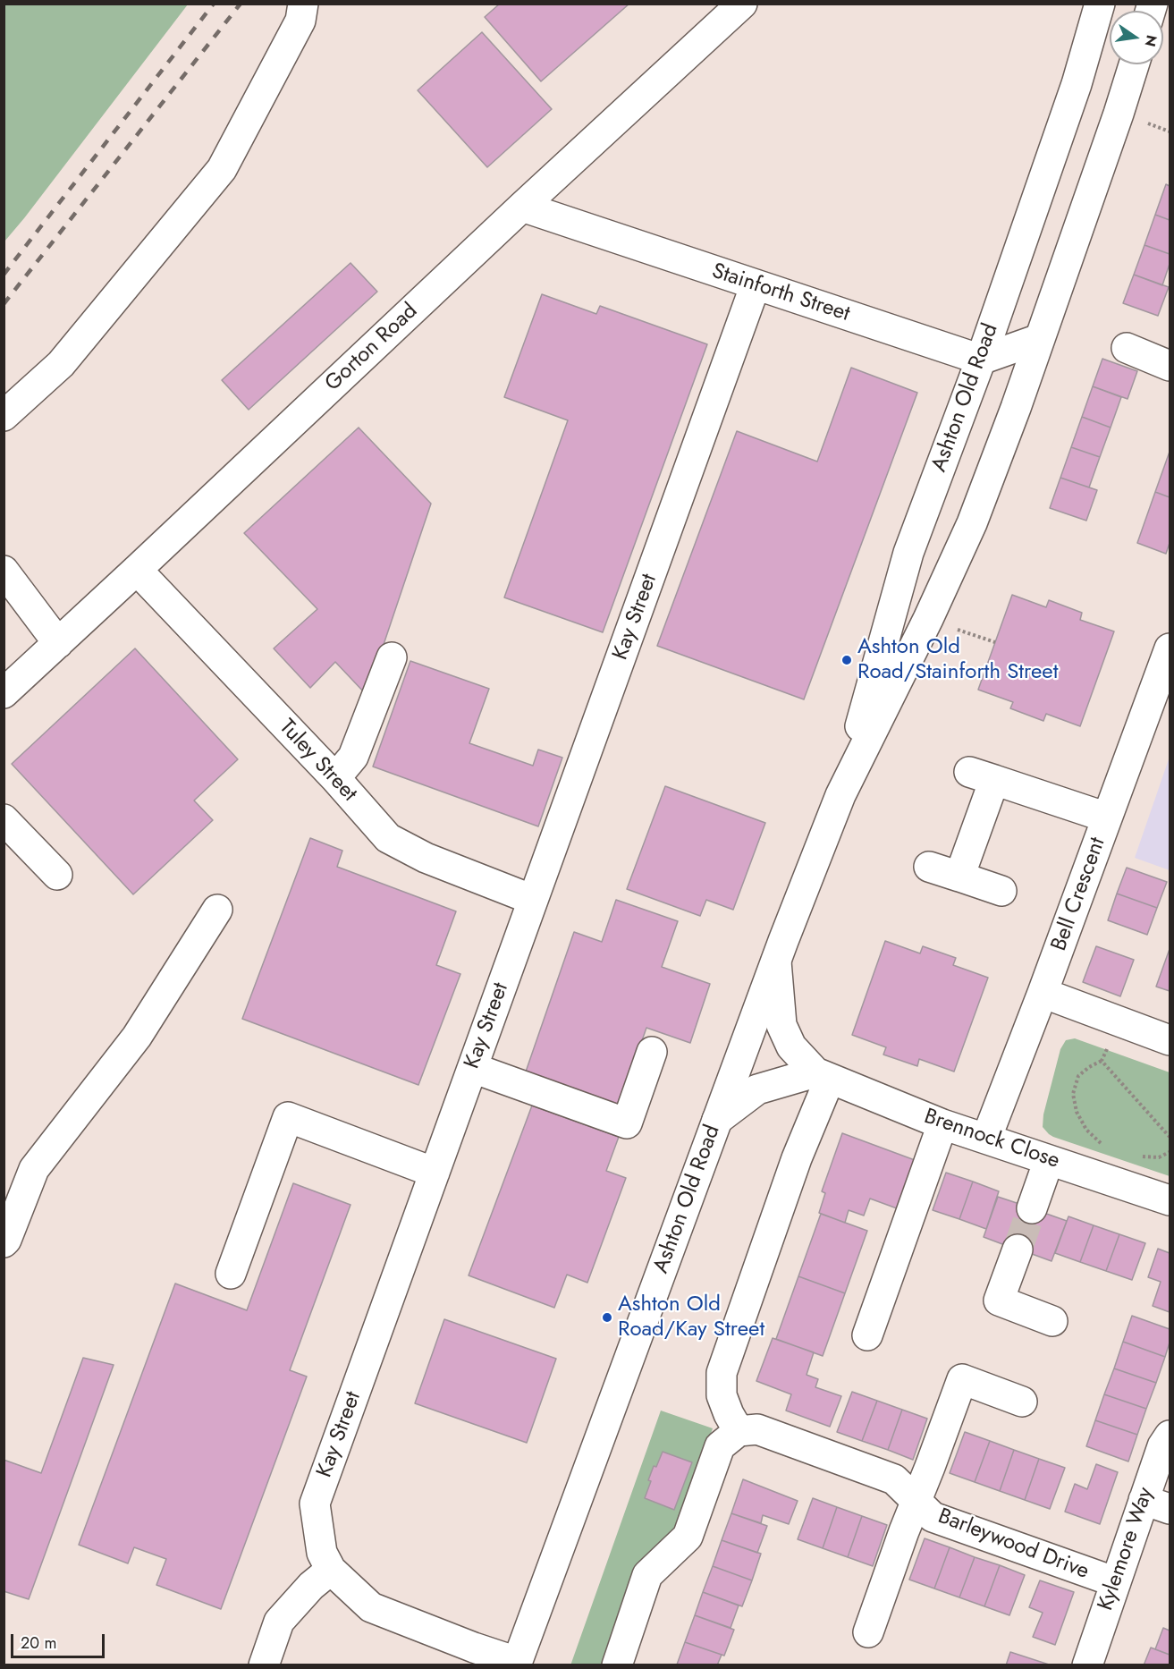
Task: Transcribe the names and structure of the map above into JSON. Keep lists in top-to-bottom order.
{
  "streets": {
    "main road": [
      "Stainforth Street",
      "Gorton Road",
      "Ashton Old Road",
      "Kay Street",
      "Tuley Street",
      "Bell Crescent",
      "Brennock Close",
      "Barleywood Drive",
      "Kylemore Way"
    ]
  },
  "crossings": [
    ["Stainforth Street", "Gorton Road"],
    ["Stainforth Street", "Ashton Old Road"],
    ["Stainforth Street", "Kay Street"],
    ["Gorton Road", "Tuley Street"],
    ["Ashton Old Road", "Kay Street"],
    ["Ashton Old Road", "Brennock Close"],
    ["Kay Street", "Tuley Street"],
    ["Bell Crescent", "Brennock Close"],
    ["Barleywood Drive", "Kylemore Way"]
  ],
  "places": ["Ashton Old Road/Stainforth Street", "Ashton Old Road/Kay Street"],
  "scale_bar": "20 m",
  "north": "right"
}
